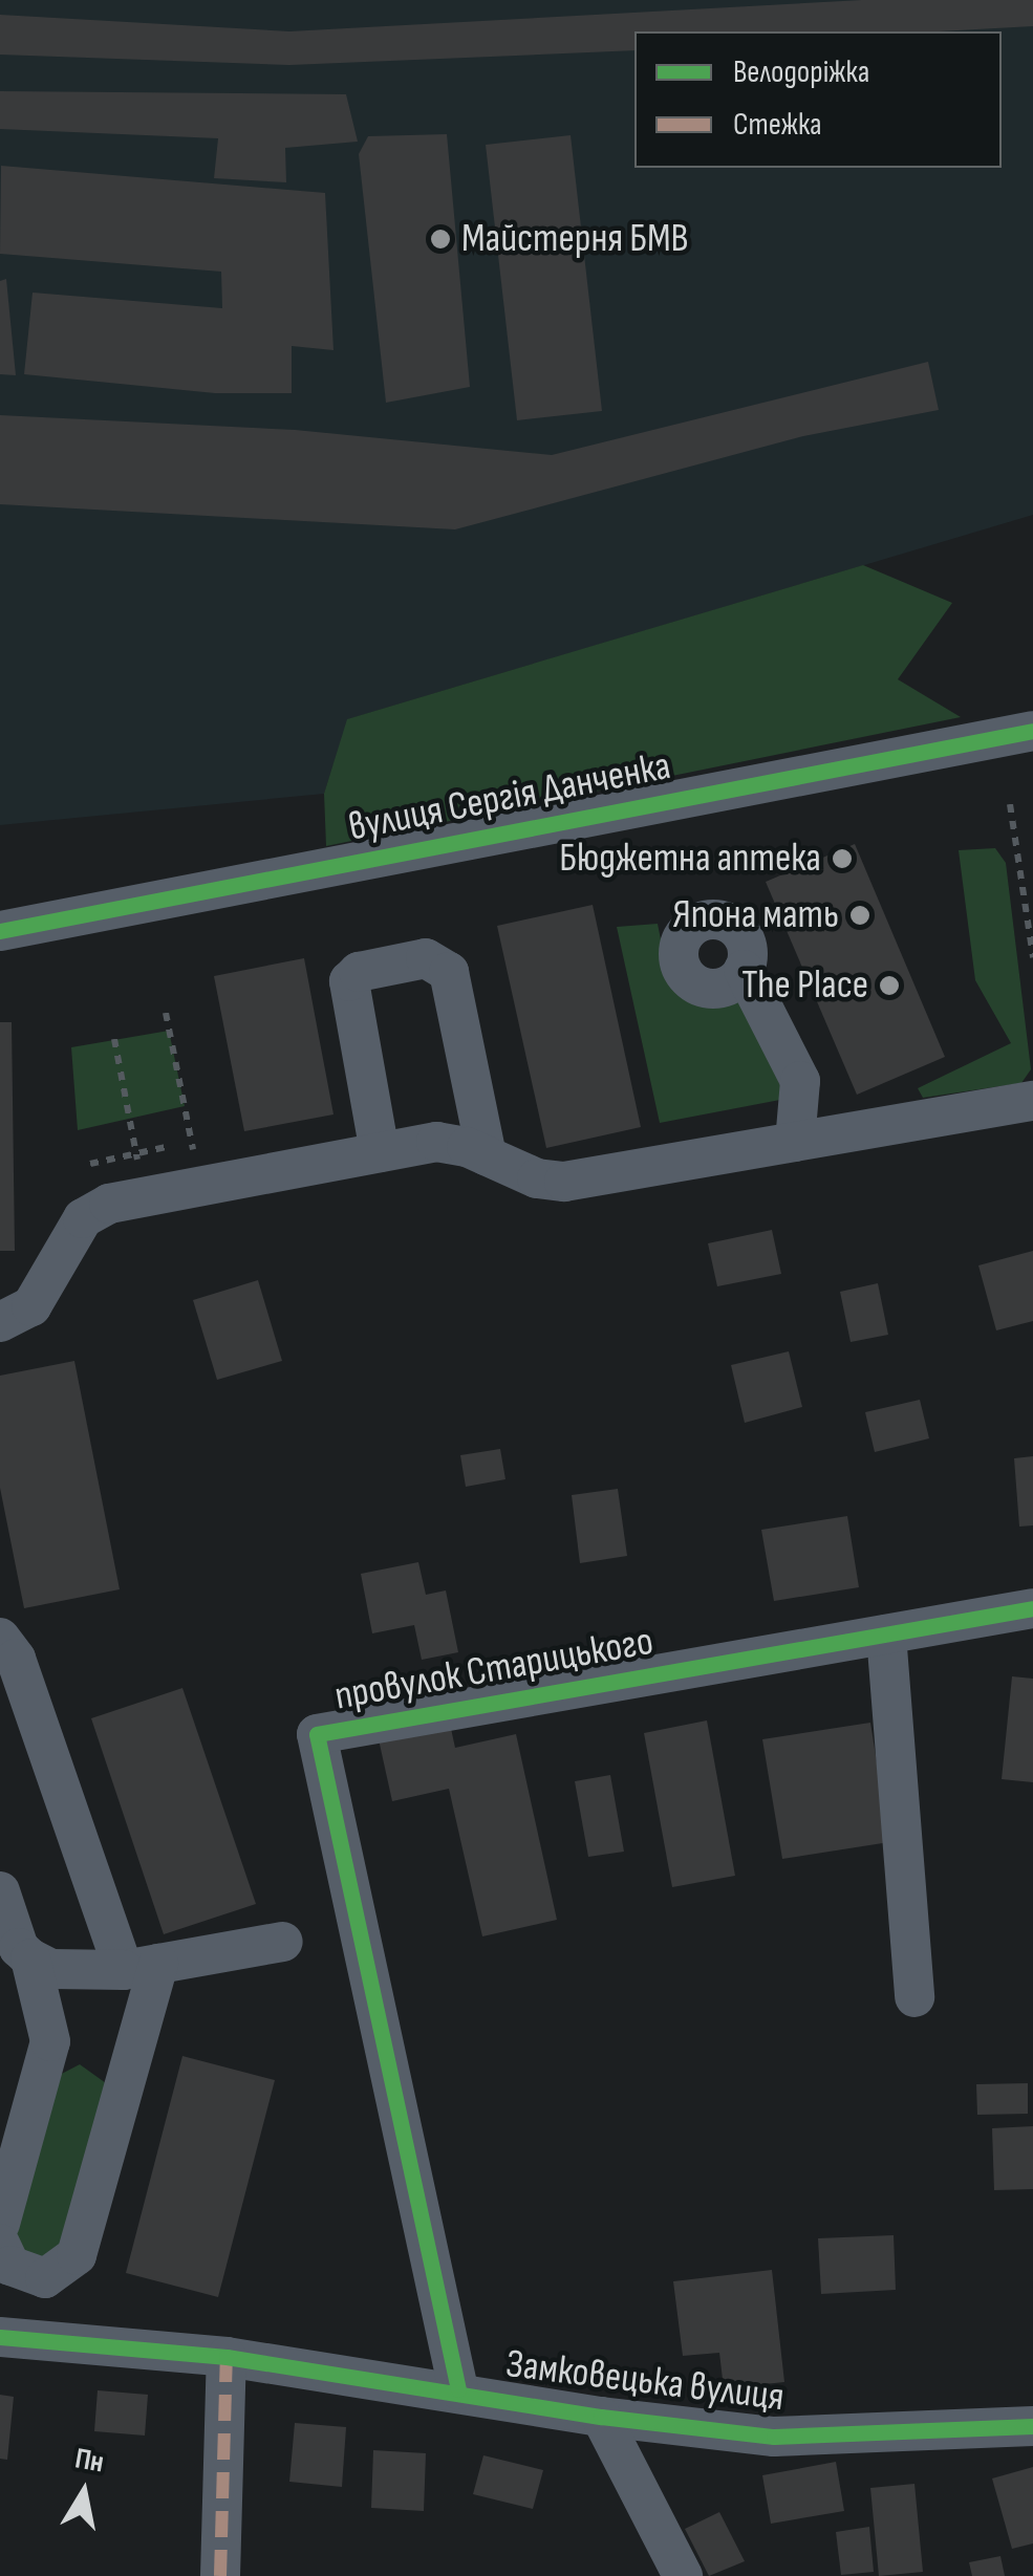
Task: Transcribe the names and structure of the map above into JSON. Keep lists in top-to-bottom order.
{
  "streets": {
    "street": ["вулиця Сергія Данченка", "провулок Старицького", "Замковецька вулиця"]
  },
  "crossings": [
    ["провулок Старицького", "Замковецька вулиця"]
  ],
  "places": [
    "Майстерня БМВ",
    "Бюджетна аптека",
    "Япона мать",
    "The Place"
  ],
  "legend": ["Велодоріжка", "Стежка"],
  "north": "top"
}
